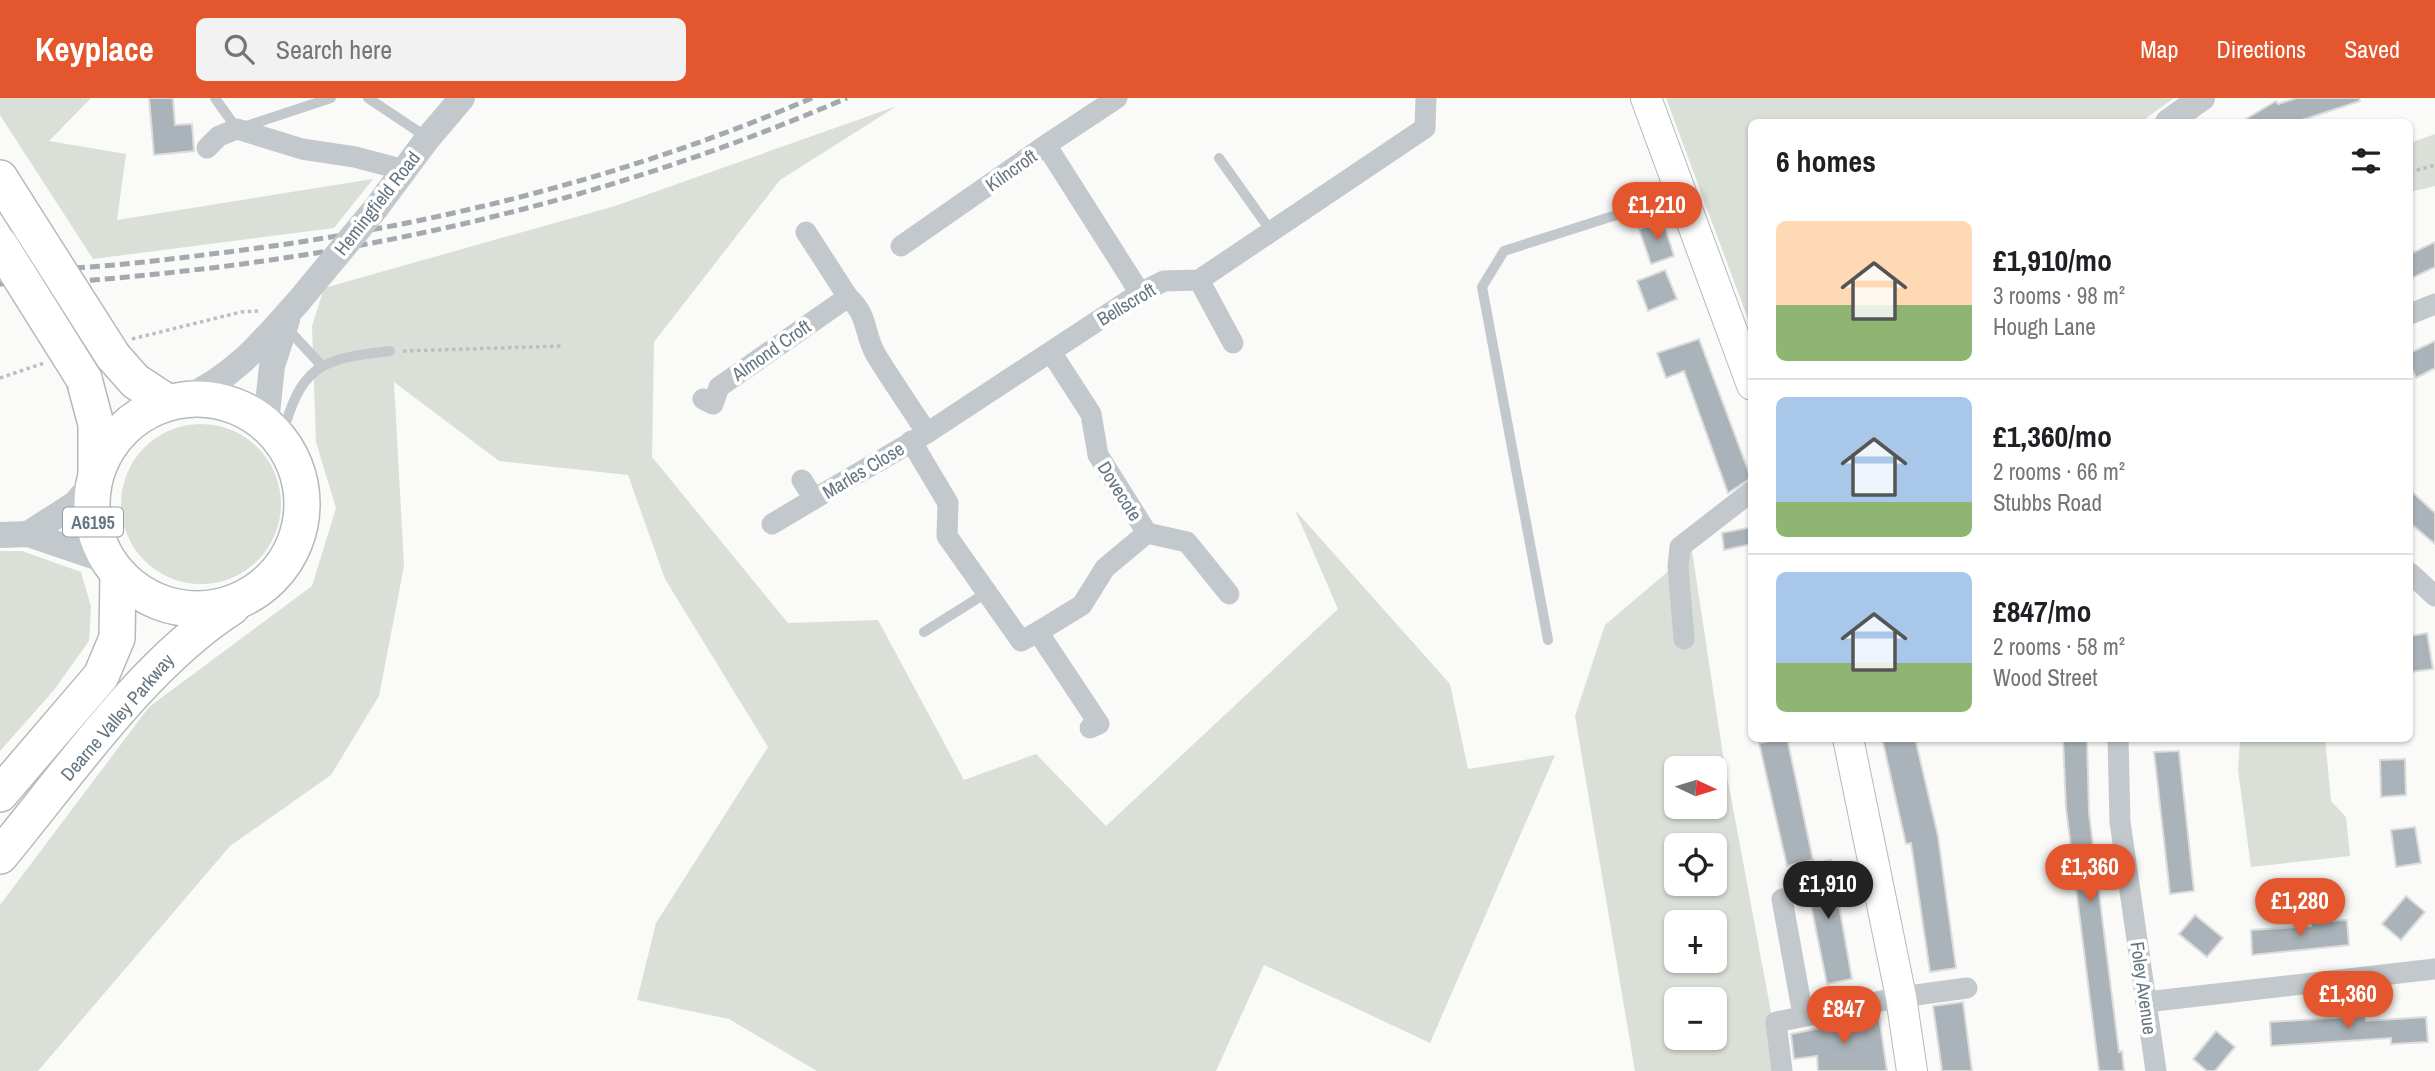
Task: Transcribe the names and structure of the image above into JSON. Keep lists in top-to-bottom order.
{
  "streets": {
    "highway": ["A6195", "Dearne Valley Parkway"],
    "street": [
      "Kilncroft",
      "Hemingfield Road",
      "Bellscroft",
      "Almond Croft",
      "Marles Close",
      "Dovecote",
      "Foley Avenue"
    ]
  },
  "crossings": [
    ["Kilncroft", "Bellscroft"],
    ["Hemingfield Road", "A6195"],
    ["Hemingfield Road", "Dearne Valley Parkway"],
    ["Bellscroft", "Marles Close"],
    ["Bellscroft", "Dovecote"],
    ["A6195", "Dearne Valley Parkway"]
  ],
  "north": "right",
  "page": {
    "header": "Keyplace",
    "search": "Search here",
    "nav": ["Map", "Directions", "Saved"],
    "heading": "6 homes",
    "price": [
      "£1,210",
      "£1,360",
      "£1,910",
      "£1,280",
      "£1,360",
      "£847"
    ],
    "list": [
      {
        "name": "£1,910/mo",
        "note": "3 rooms · 98 m² · Hough Lane"
      },
      {
        "name": "£1,360/mo",
        "note": "2 rooms · 66 m² · Stubbs Road"
      },
      {
        "name": "£847/mo",
        "note": "2 rooms · 58 m² · Wood Street"
      }
    ],
    "map_buttons": ["+", "−"]
  }
}
